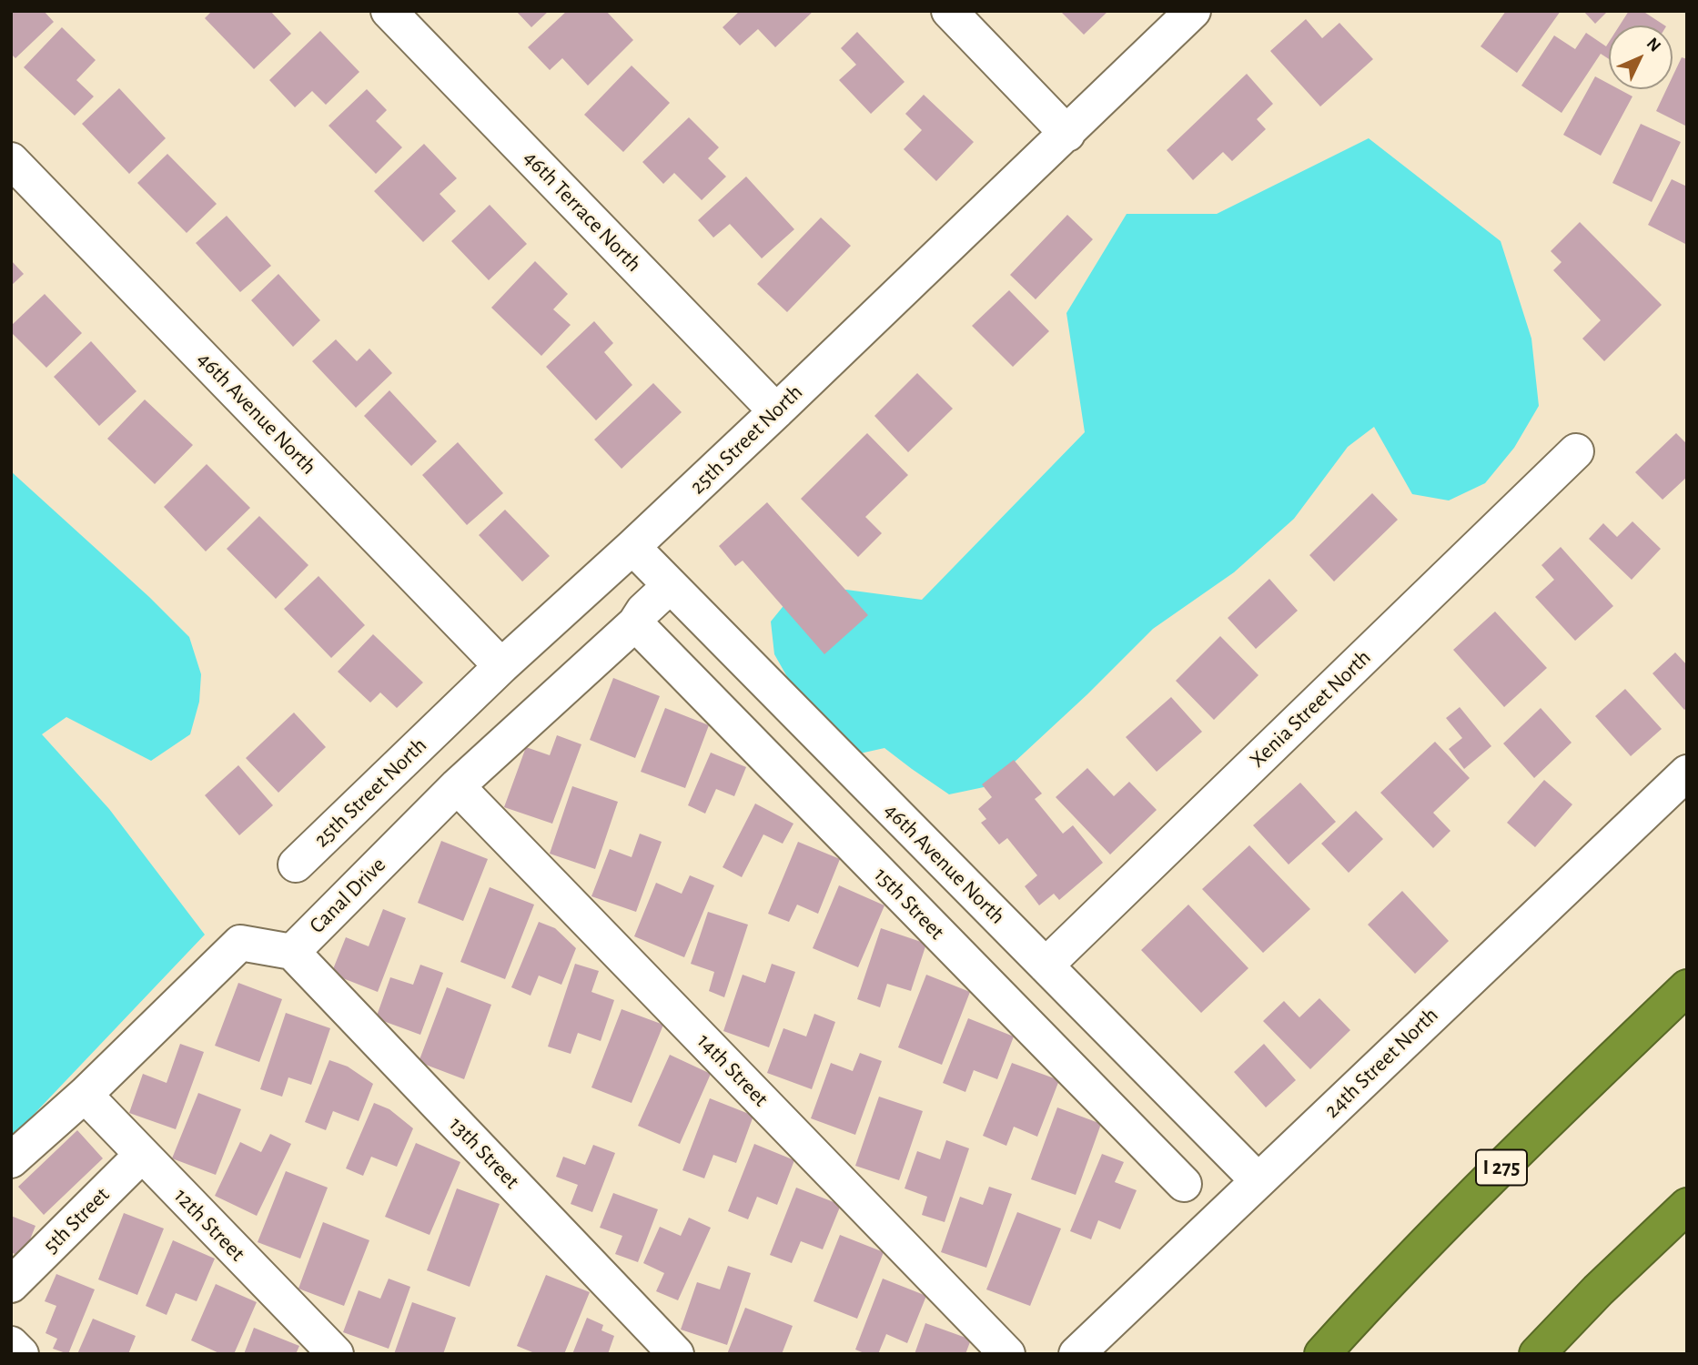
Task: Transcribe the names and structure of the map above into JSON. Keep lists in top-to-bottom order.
{
  "streets": {
    "highway": ["I 275"],
    "street": [
      "46th Terrace North",
      "46th Avenue North",
      "25th Street North",
      "Xenia Street North",
      "Canal Drive",
      "15th Street",
      "24th Street North",
      "14th Street",
      "13th Street",
      "5th Street",
      "12th Street"
    ]
  },
  "crossings": [
    ["46th Terrace North", "25th Street North"],
    ["46th Avenue North", "25th Street North"],
    ["46th Avenue North", "Xenia Street North"],
    ["46th Avenue North", "Canal Drive"],
    ["46th Avenue North", "24th Street North"],
    ["Canal Drive", "15th Street"],
    ["Canal Drive", "14th Street"],
    ["Canal Drive", "13th Street"],
    ["Canal Drive", "12th Street"],
    ["5th Street", "12th Street"]
  ],
  "north": "top right"
}
